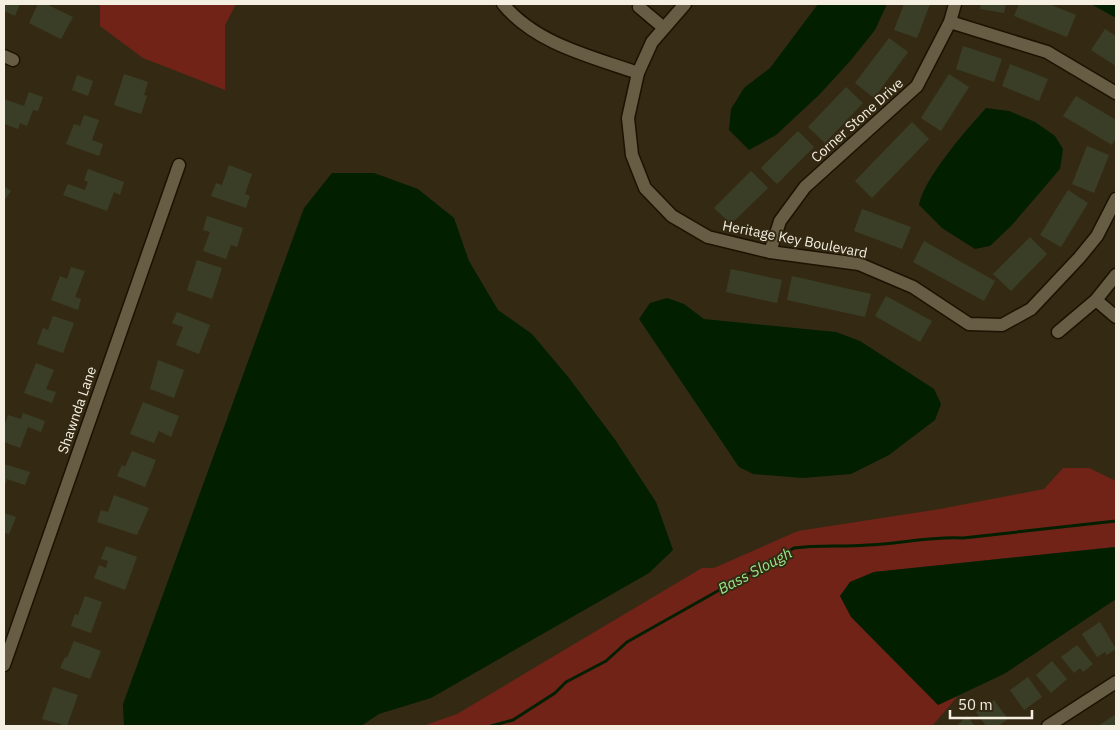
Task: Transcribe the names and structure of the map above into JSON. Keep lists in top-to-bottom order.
{
  "streets": {
    "street": ["Corner Stone Drive", "Heritage Key Boulevard", "Shawnda Lane"]
  },
  "crossings": [
    ["Corner Stone Drive", "Heritage Key Boulevard"]
  ],
  "water": ["Bass Slough"],
  "scale_bar": "50 m"
}
